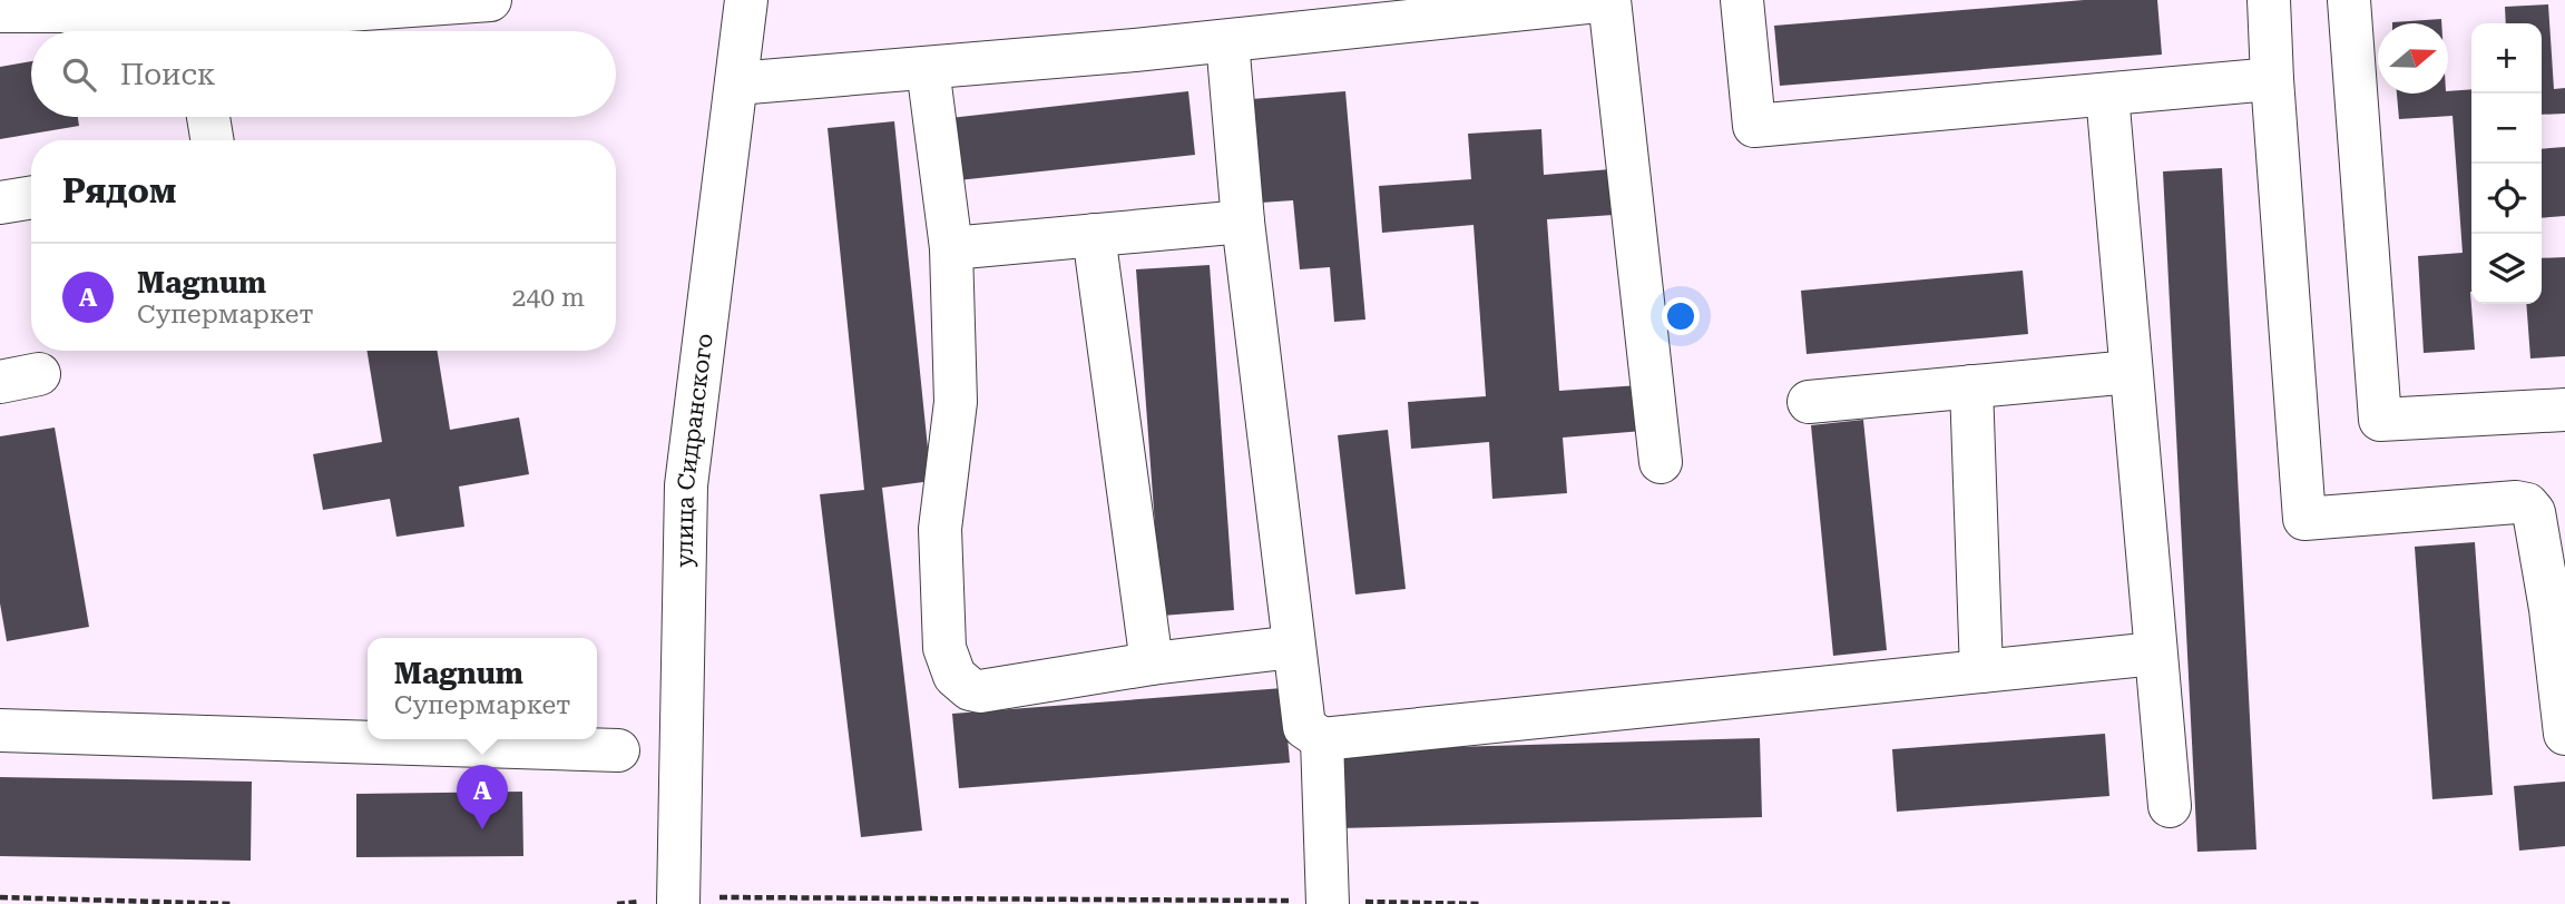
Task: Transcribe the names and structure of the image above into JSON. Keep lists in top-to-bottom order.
{
  "streets": {
    "street": ["улица Сидранского"]
  },
  "north": "right",
  "page": {
    "map_buttons": ["+", "−"],
    "search": "Поиск",
    "heading": "Рядом",
    "list": [
      {
        "mark": "A",
        "name": "Magnum",
        "note": "Супермаркет",
        "value": "240 m"
      }
    ],
    "popup": ["Magnum", "Супермаркет"],
    "pins": "A"
  }
}
